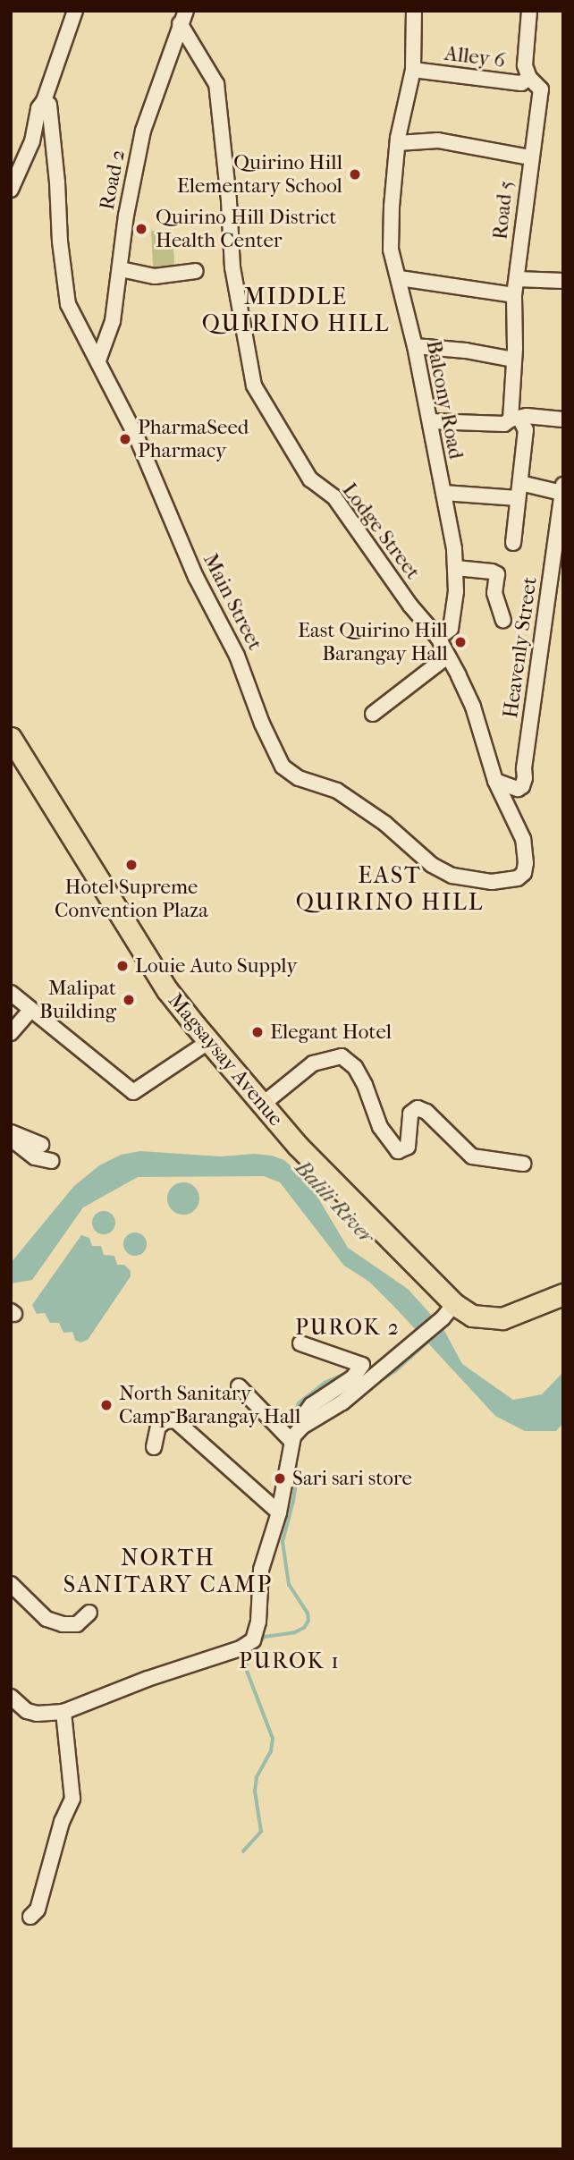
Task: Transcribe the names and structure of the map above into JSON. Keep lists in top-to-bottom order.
{
  "streets": {
    "highway": ["Magsaysay Avenue"],
    "street": [
      "Alley 6",
      "Road 2",
      "Road 5",
      "Balcony Road",
      "Lodge Street",
      "Main Street",
      "Heavenly Street"
    ]
  },
  "crossings": [
    ["Alley 6", "Road 5"],
    ["Alley 6", "Balcony Road"],
    ["Road 2", "Lodge Street"],
    ["Road 2", "Main Street"],
    ["Balcony Road", "Lodge Street"],
    ["Main Street", "Heavenly Street"]
  ],
  "districts": [
    "MIDDLE QUIRINO HILL",
    "EAST QUIRINO HILL",
    "PUROK 2",
    "NORTH SANITARY CAMP",
    "PUROK 1"
  ],
  "water": ["Balili River"],
  "places": [
    "Quirino Hill Elementary School",
    "Quirino Hill District Health Center",
    "PharmaSeed Pharmacy",
    "East Quirino Hill Barangay Hall",
    "Hotel Supreme Convention Plaza",
    "Louie Auto Supply",
    "Malipat Building",
    "Elegant Hotel",
    "North Sanitary Camp Barangay Hall",
    "Sari sari store"
  ]
}
